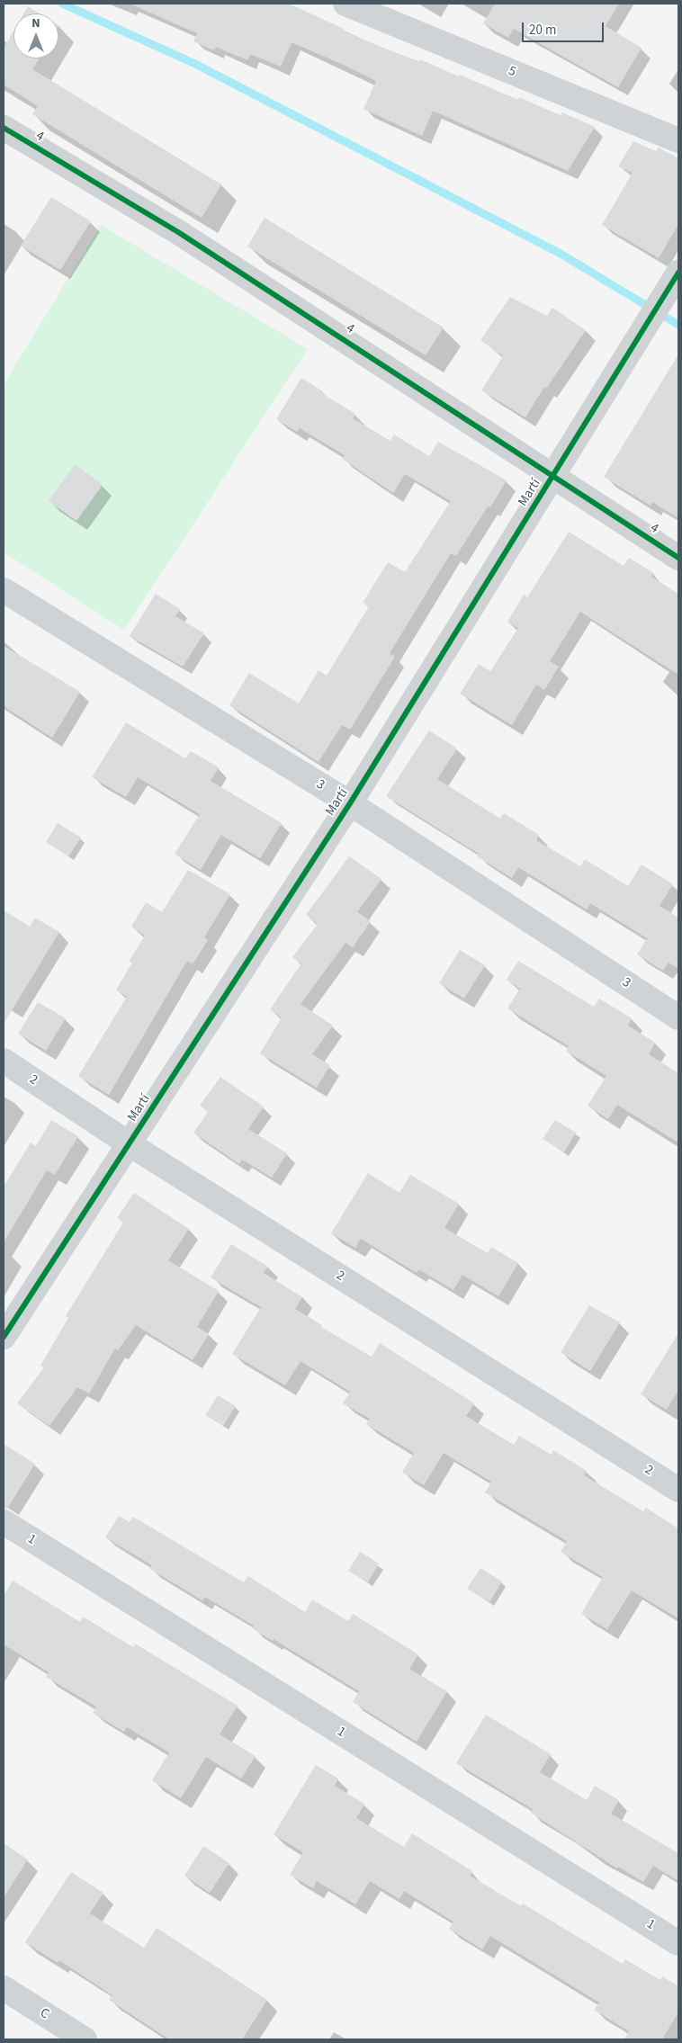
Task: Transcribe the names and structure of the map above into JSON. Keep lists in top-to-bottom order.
{
  "streets": {
    "street": [
      "5",
      "4",
      "Martí",
      "3",
      "2",
      "1",
      "C"
    ]
  },
  "crossings": [
    ["4", "Martí"],
    ["Martí", "3"],
    ["Martí", "2"]
  ],
  "scale_bar": "20 m",
  "north": "top"
}
